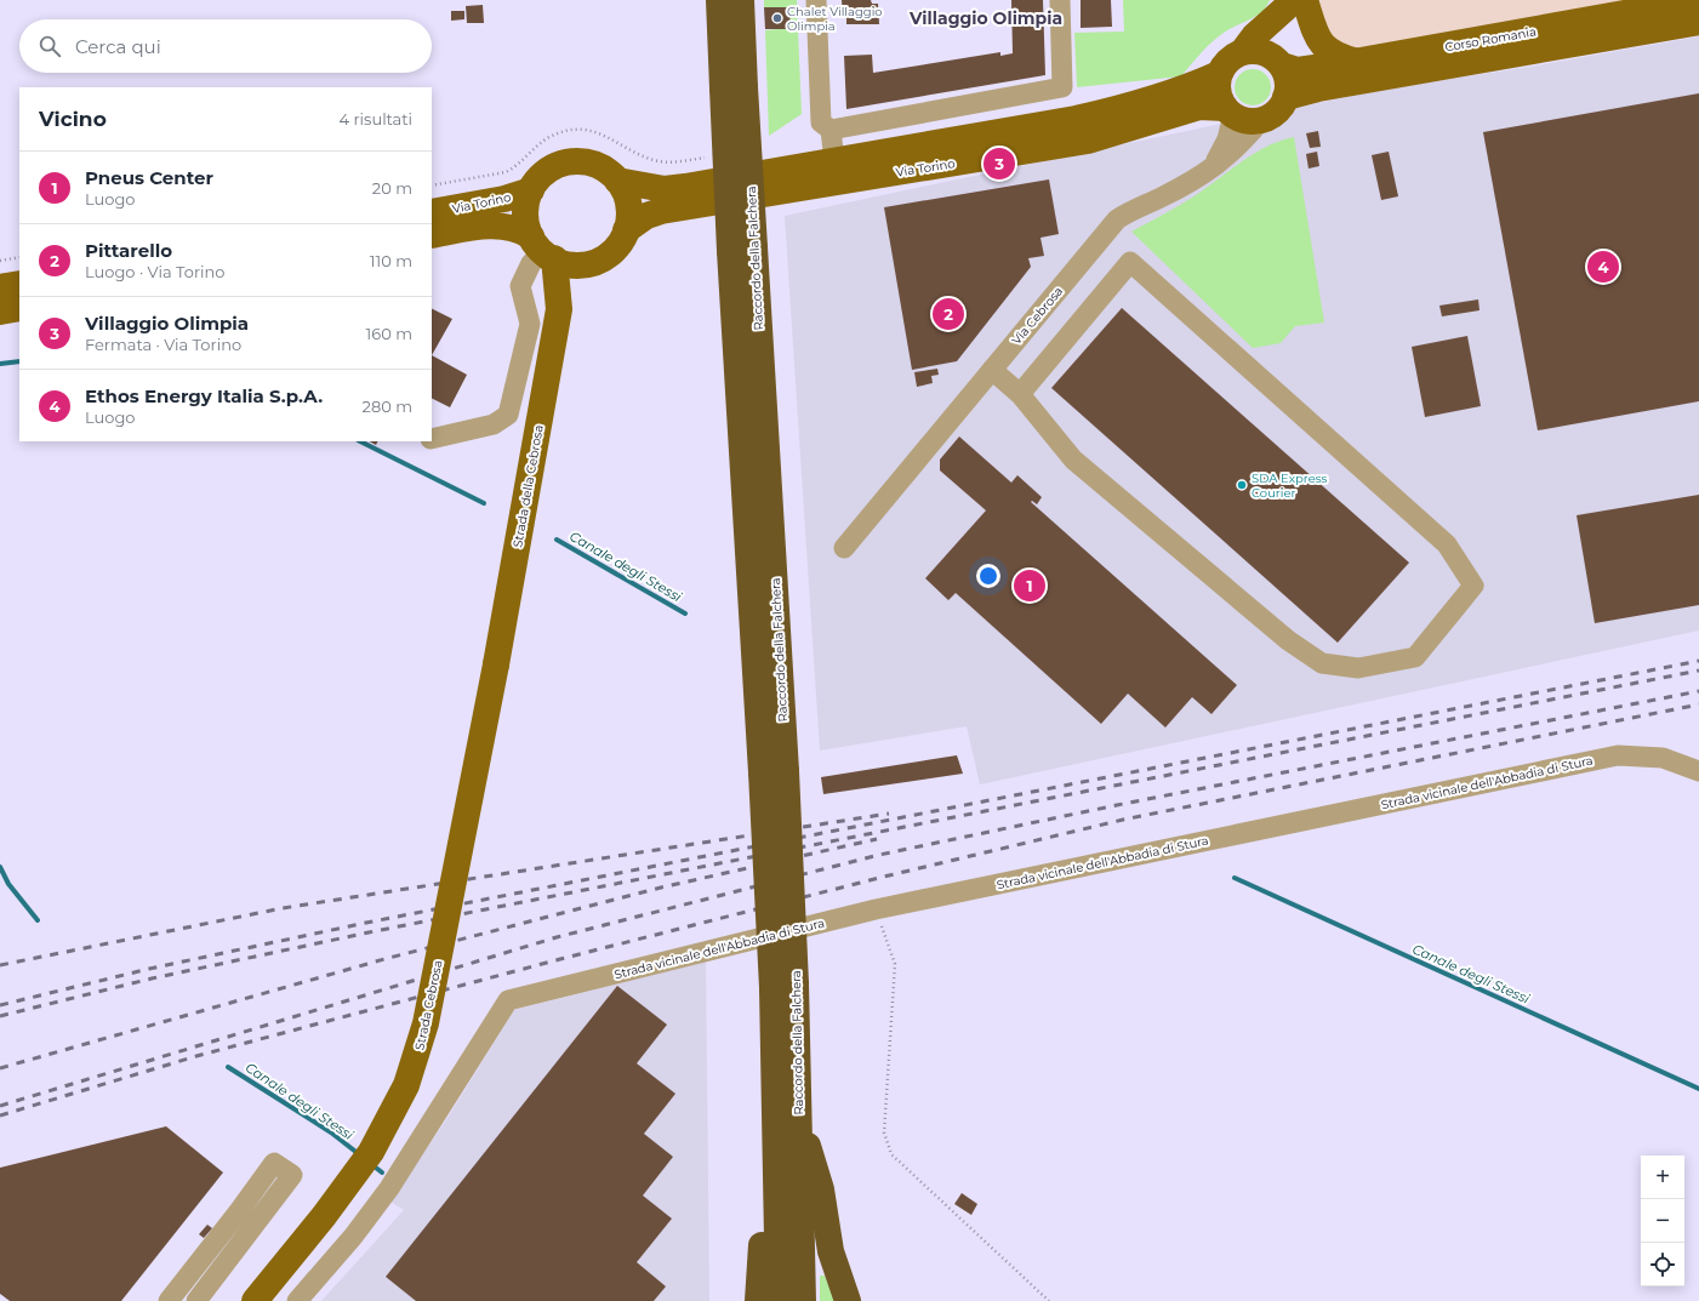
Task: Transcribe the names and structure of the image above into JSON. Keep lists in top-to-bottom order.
{
  "streets": {
    "highway": ["Raccordo della Falchera"],
    "main road": [
      "Corso Romania",
      "Via Torino",
      "Strada della Cebrosa",
      "Strada Cebrosa"
    ],
    "street": ["Via Cebrosa", "Strada vicinale dell'Abbadia di Stura"]
  },
  "crossings": [
    ["Corso Romania", "Via Torino"],
    ["Corso Romania", "Via Cebrosa"],
    ["Via Torino", "Via Cebrosa"],
    ["Via Torino", "Strada della Cebrosa"],
    ["Strada della Cebrosa", "Strada Cebrosa"]
  ],
  "districts": ["Villaggio Olimpia"],
  "water": ["Canale degli Stessi"],
  "places": ["Chalet Villaggio Olimpia", "SDA Express Courier"],
  "page": {
    "search": "Cerca qui",
    "heading": ["Vicino", "4 risultati"],
    "pins": [
      "3",
      "4",
      "2",
      "1"
    ],
    "list": [
      {
        "mark": "1",
        "name": "Pneus Center",
        "note": "Luogo",
        "value": "20 m"
      },
      {
        "mark": "2",
        "name": "Pittarello",
        "note": "Luogo · Via Torino",
        "value": "110 m"
      },
      {
        "mark": "3",
        "name": "Villaggio Olimpia",
        "note": "Fermata · Via Torino",
        "value": "160 m"
      },
      {
        "mark": "4",
        "name": "Ethos Energy Italia S.p.A.",
        "note": "Luogo",
        "value": "280 m"
      }
    ],
    "map_buttons": ["+", "−"]
  }
}
